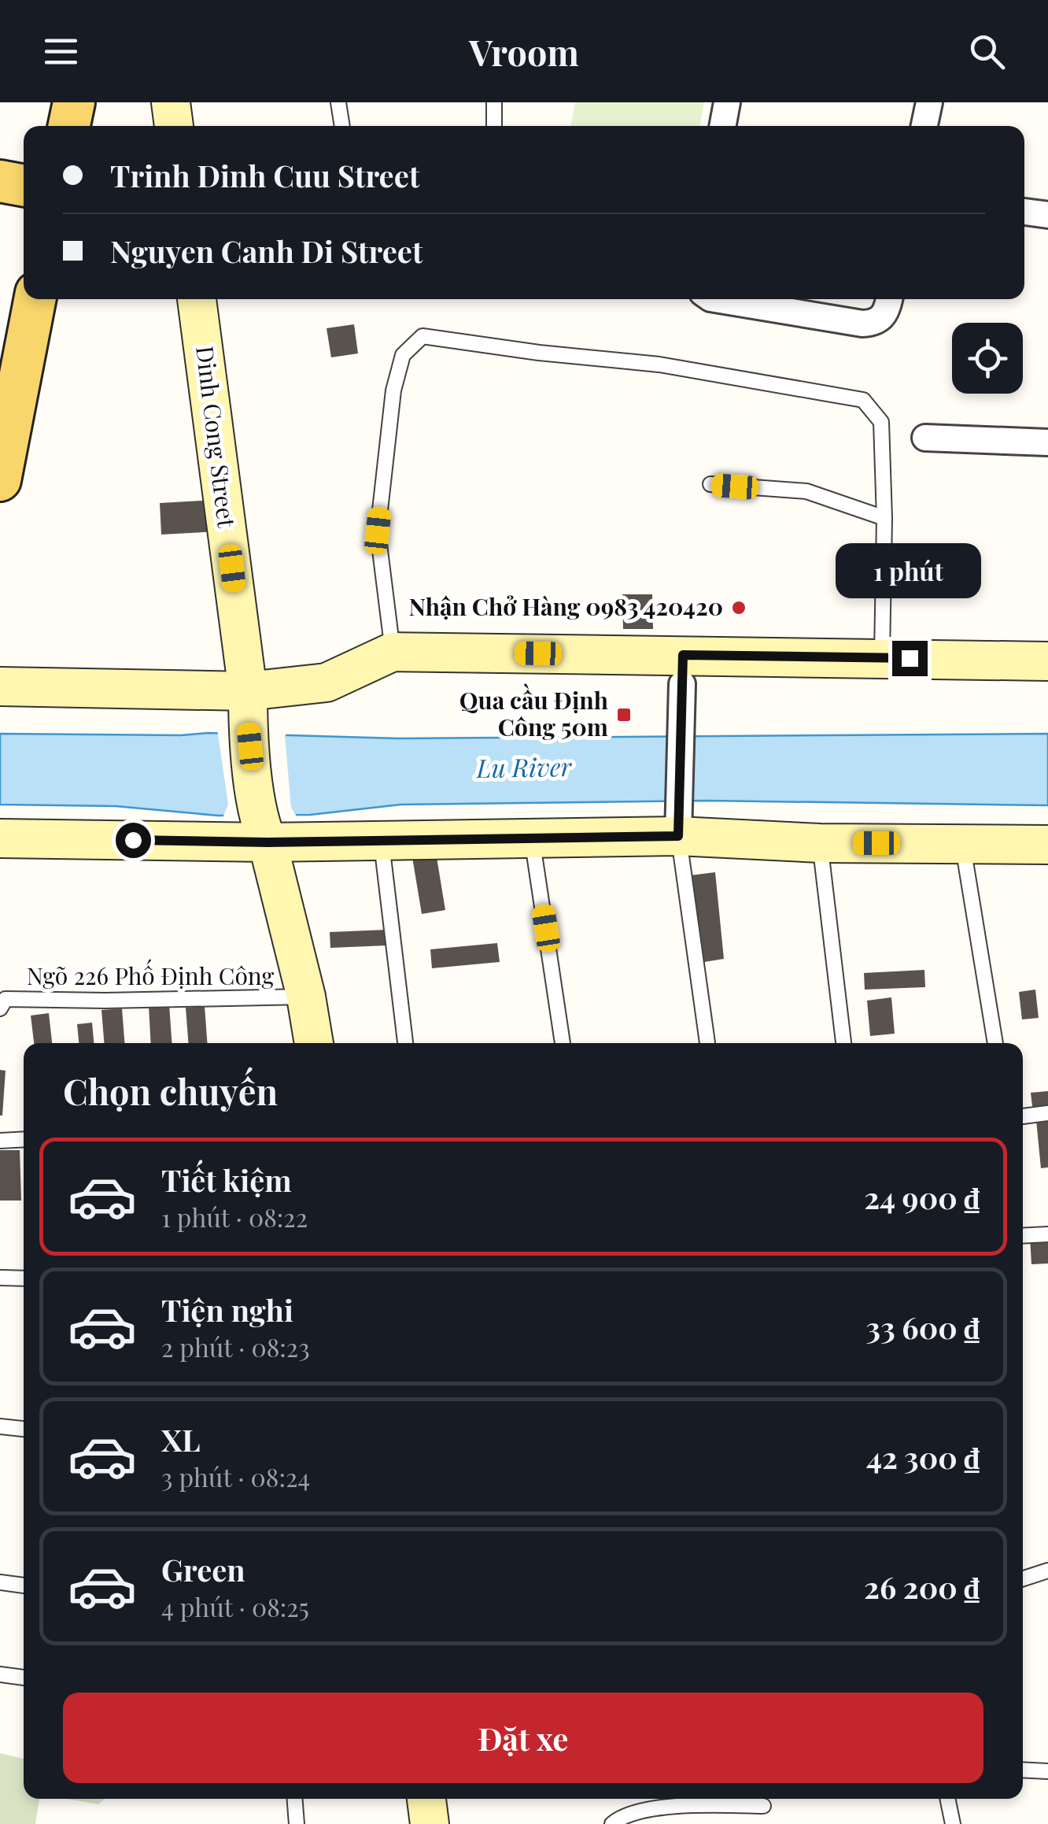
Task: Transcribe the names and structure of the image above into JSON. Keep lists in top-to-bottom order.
{
  "streets": {
    "main road": ["Dinh Cong Street"],
    "lane": ["Ngõ 226 Phố Định Công"]
  },
  "water": ["Lu River"],
  "places": {
    "other": ["Nhận Chở Hàng 0983 420420"],
    "transit": ["Qua cầu Định Công 50m"]
  },
  "page": {
    "header": "Vroom",
    "banner": ["Trinh Dinh Cuu Street", "Nguyen Canh Di Street"],
    "bubble": "1 phút",
    "heading": "Chọn chuyến",
    "list": [
      {
        "name": "Tiết kiệm",
        "note": "1 phút · 08:22",
        "value": "24 900 ₫"
      },
      {
        "name": "Tiện nghi",
        "note": "2 phút · 08:23",
        "value": "33 600 ₫"
      },
      {
        "name": "XL",
        "note": "3 phút · 08:24",
        "value": "42 300 ₫"
      },
      {
        "name": "Green",
        "note": "4 phút · 08:25",
        "value": "26 200 ₫"
      }
    ],
    "buttons": "Đặt xe"
  }
}
